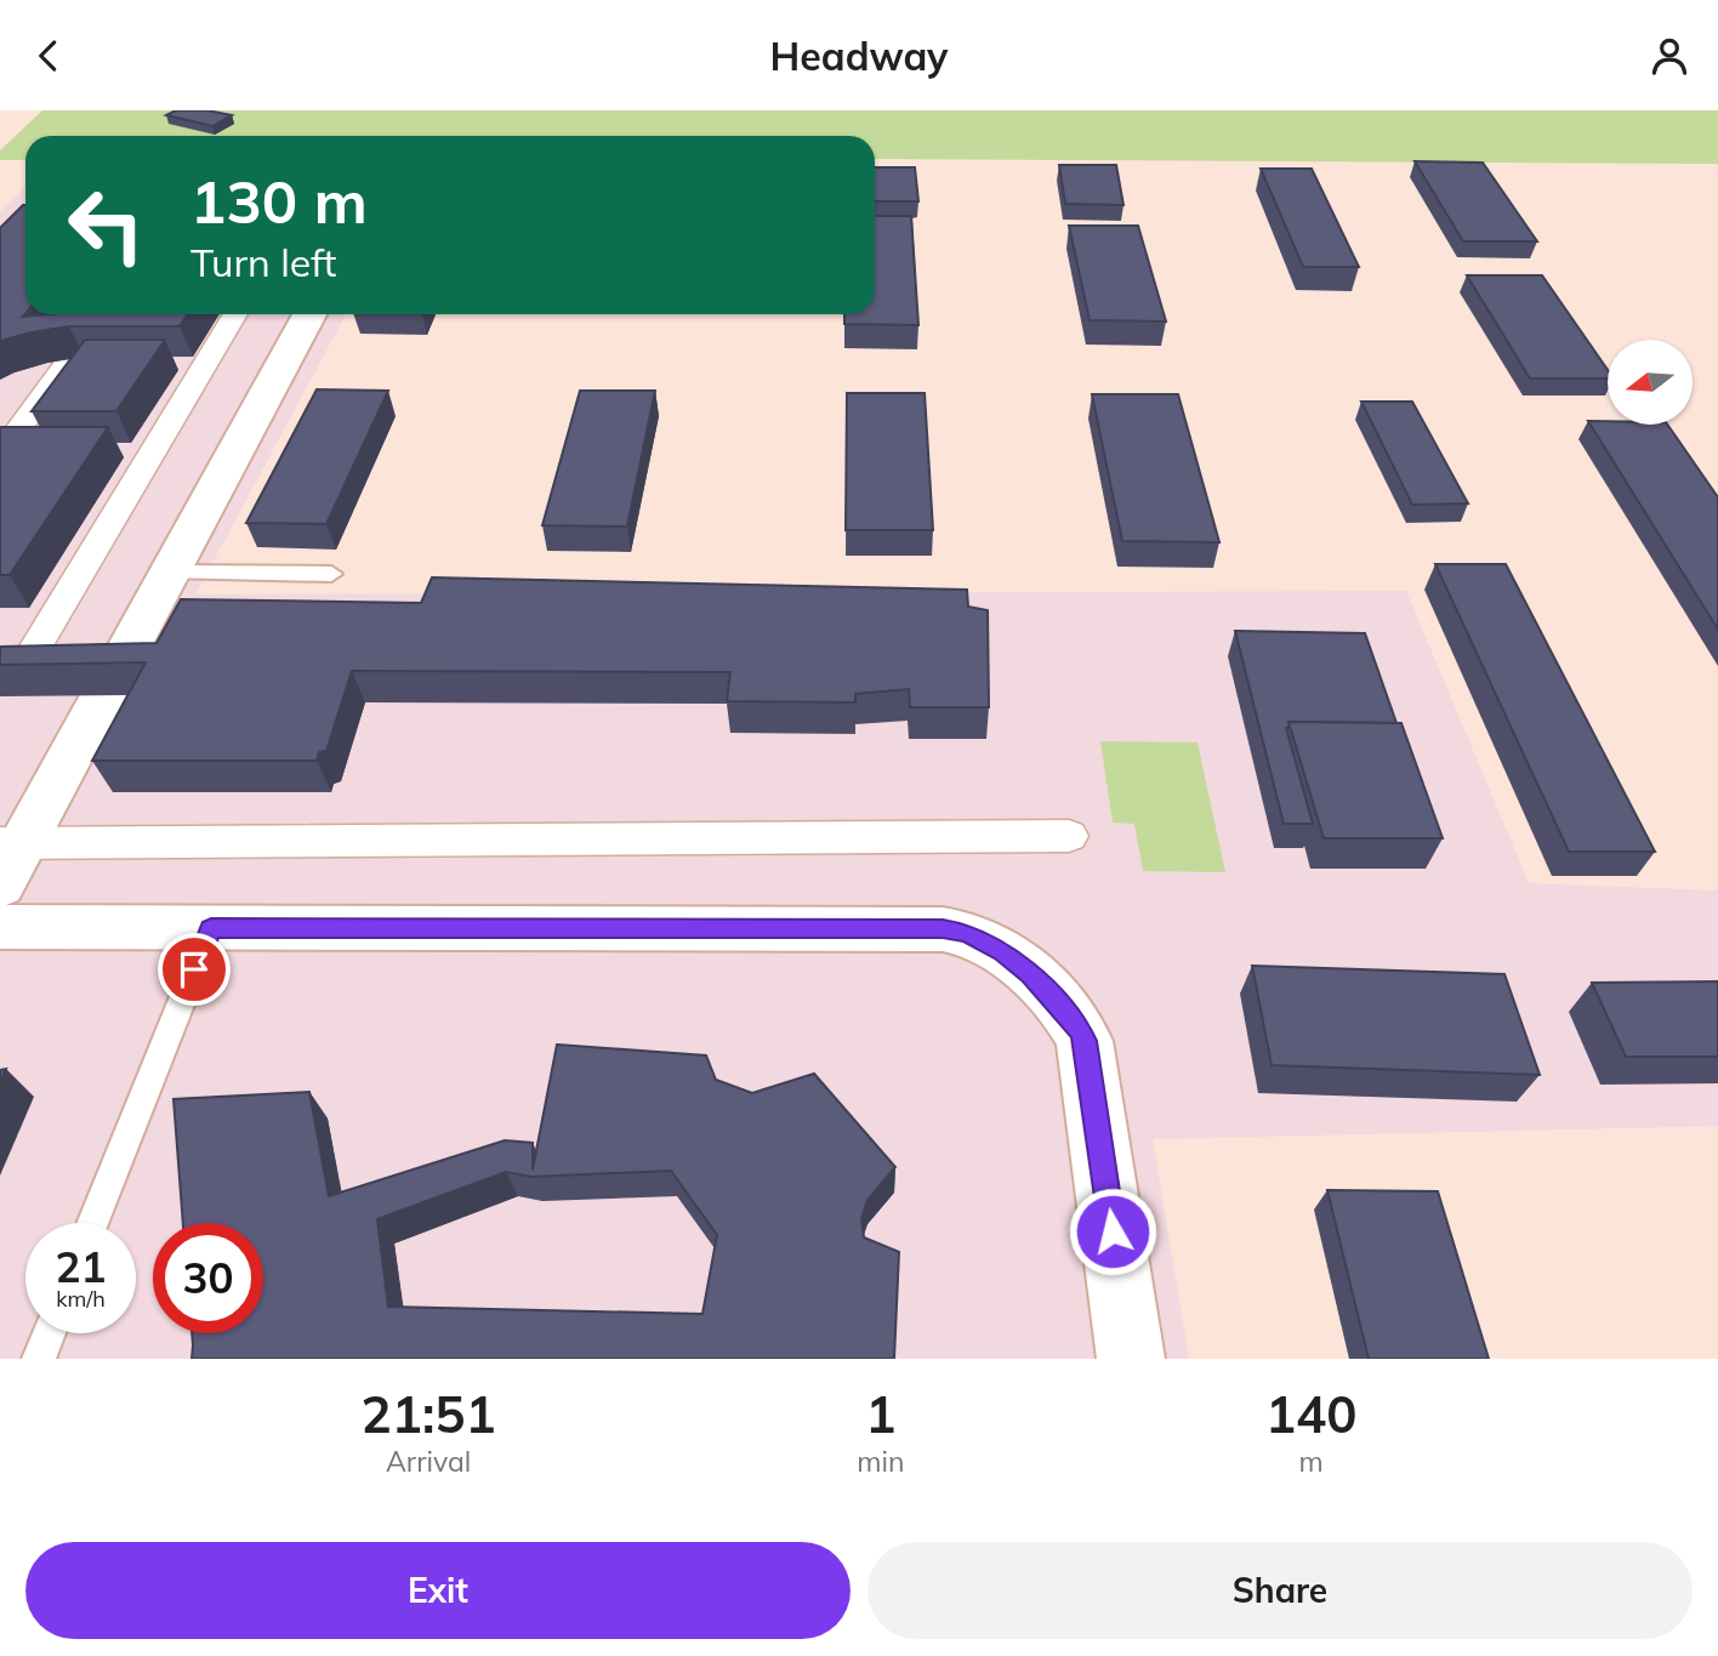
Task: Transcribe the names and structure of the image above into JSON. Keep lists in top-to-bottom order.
{
  "north": "left",
  "page": {
    "header": "Headway",
    "turn": ["130 m", "Turn left"],
    "speed": "21 km/h",
    "limit": "30",
    "eta": [
      "21:51",
      "Arrival",
      "1",
      "min",
      "140",
      "m"
    ],
    "buttons": ["Exit", "Share"]
  }
}
